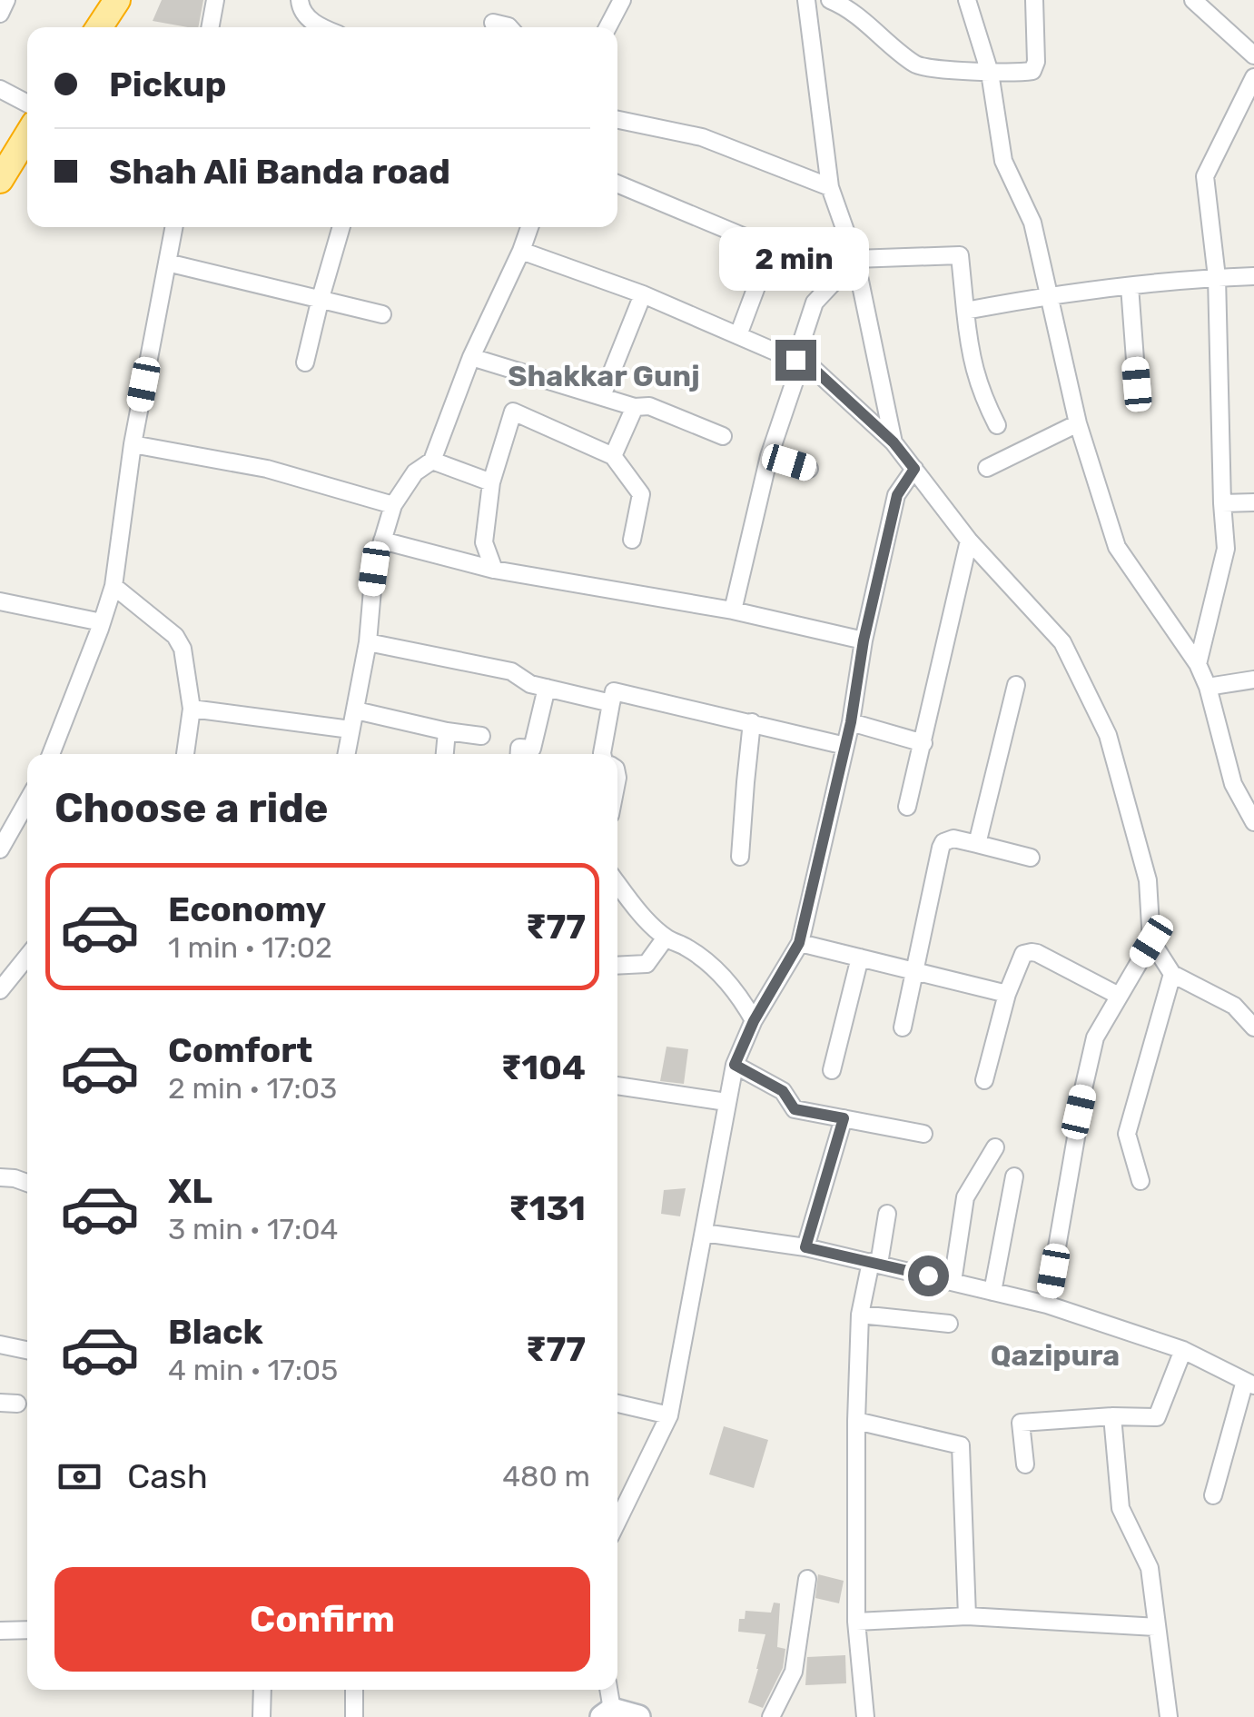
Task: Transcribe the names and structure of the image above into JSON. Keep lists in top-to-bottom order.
{
  "districts": ["Shakkar Gunj", "Qazipura"],
  "page": {
    "banner": ["Pickup", "Shah Ali Banda road"],
    "bubble": "2 min",
    "heading": "Choose a ride",
    "list": [
      {
        "name": "Economy",
        "note": "1 min · 17:02",
        "value": "₹77"
      },
      {
        "name": "Comfort",
        "note": "2 min · 17:03",
        "value": "₹104"
      },
      {
        "name": "XL",
        "note": "3 min · 17:04",
        "value": "₹131"
      },
      {
        "name": "Black",
        "note": "4 min · 17:05",
        "value": "₹77"
      }
    ],
    "pay": ["Cash", "480 m"],
    "buttons": "Confirm"
  }
}
